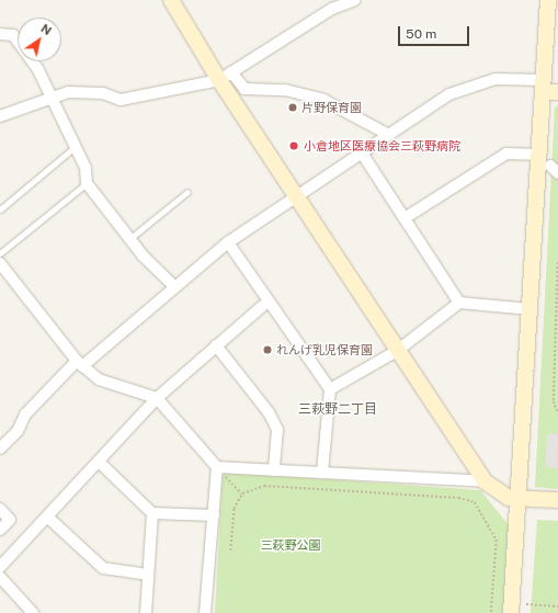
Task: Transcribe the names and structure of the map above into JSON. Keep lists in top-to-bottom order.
{
  "districts": ["三萩野二丁目"],
  "parks": ["三萩野公園"],
  "places": ["片野保育園", "小倉地区医療協会三萩野病院", "れんげ乳児保育園"],
  "scale_bar": "50 m",
  "north": "top right"
}
